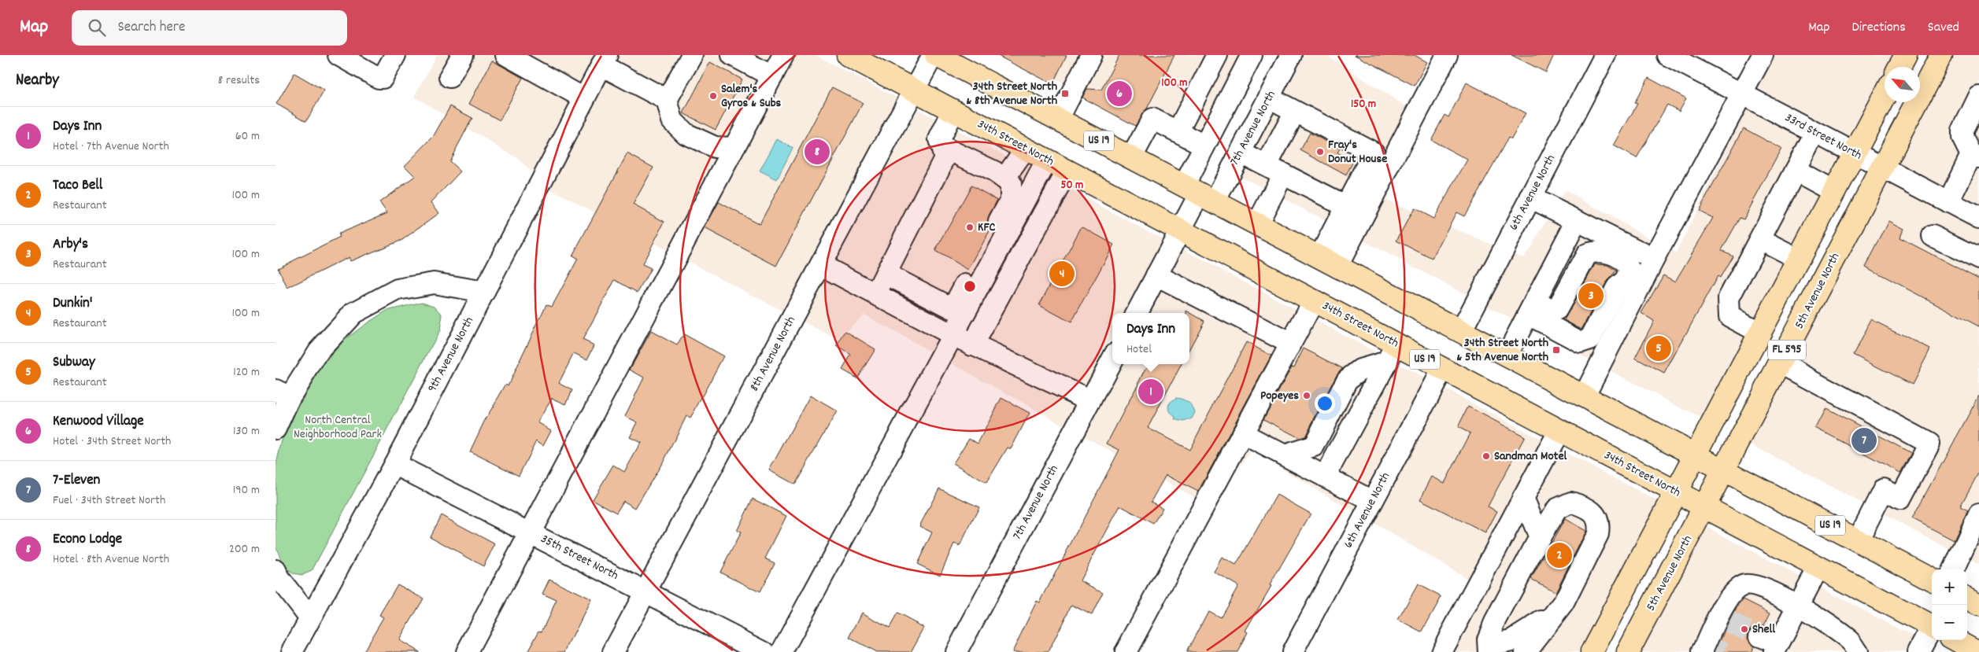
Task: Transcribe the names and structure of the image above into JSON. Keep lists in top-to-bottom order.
{
  "streets": {
    "main road": [
      "US 19",
      "34th Street North",
      "5th Avenue North",
      "FL 595"
    ],
    "street": [
      "7th Avenue North",
      "33rd Street North",
      "6th Avenue North",
      "8th Avenue North",
      "9th Avenue North",
      "35th Street North"
    ]
  },
  "crossings": [
    ["7th Avenue North", "US 19"],
    ["7th Avenue North", "34th Street North"],
    ["33rd Street North", "5th Avenue North"],
    ["33rd Street North", "FL 595"],
    ["US 19", "6th Avenue North"],
    ["US 19", "5th Avenue North"],
    ["US 19", "FL 595"],
    ["US 19", "8th Avenue North"],
    ["34th Street North", "6th Avenue North"],
    ["34th Street North", "5th Avenue North"],
    ["34th Street North", "8th Avenue North"],
    ["8th Avenue North", "35th Street North"],
    ["9th Avenue North", "35th Street North"]
  ],
  "parks": ["North Central Neighborhood Park"],
  "places": {
    "transit": ["34th Street North & 8th Avenue North", "34th Street North & 5th Avenue North"],
    "other": [
      "Salem's Gyros & Subs",
      "Fray's Donut House",
      "KFC",
      "Popeyes",
      "Sandman Motel",
      "Shell"
    ]
  },
  "north": "top left",
  "page": {
    "header": "Map",
    "search": "Search here",
    "nav": ["Map", "Directions", "Saved"],
    "heading": ["Nearby", "8 results"],
    "pins": [
      "6",
      "8",
      "4",
      "3",
      "5",
      "1",
      "7",
      "2"
    ],
    "list": [
      {
        "mark": "1",
        "name": "Days Inn",
        "note": "Hotel · 7th Avenue North",
        "value": "60 m"
      },
      {
        "mark": "2",
        "name": "Taco Bell",
        "note": "Restaurant",
        "value": "100 m"
      },
      {
        "mark": "3",
        "name": "Arby's",
        "note": "Restaurant",
        "value": "100 m"
      },
      {
        "mark": "4",
        "name": "Dunkin'",
        "note": "Restaurant",
        "value": "100 m"
      },
      {
        "mark": "5",
        "name": "Subway",
        "note": "Restaurant",
        "value": "120 m"
      },
      {
        "mark": "6",
        "name": "Kenwood Village",
        "note": "Hotel · 34th Street North",
        "value": "130 m"
      },
      {
        "mark": "7",
        "name": "7-Eleven",
        "note": "Fuel · 34th Street North",
        "value": "190 m"
      },
      {
        "mark": "8",
        "name": "Econo Lodge",
        "note": "Hotel · 8th Avenue North",
        "value": "200 m"
      }
    ],
    "popup": ["Days Inn", "Hotel"],
    "map_buttons": ["+", "−"]
  },
  "rings": ["100 m", "150 m", "50 m"]
}
